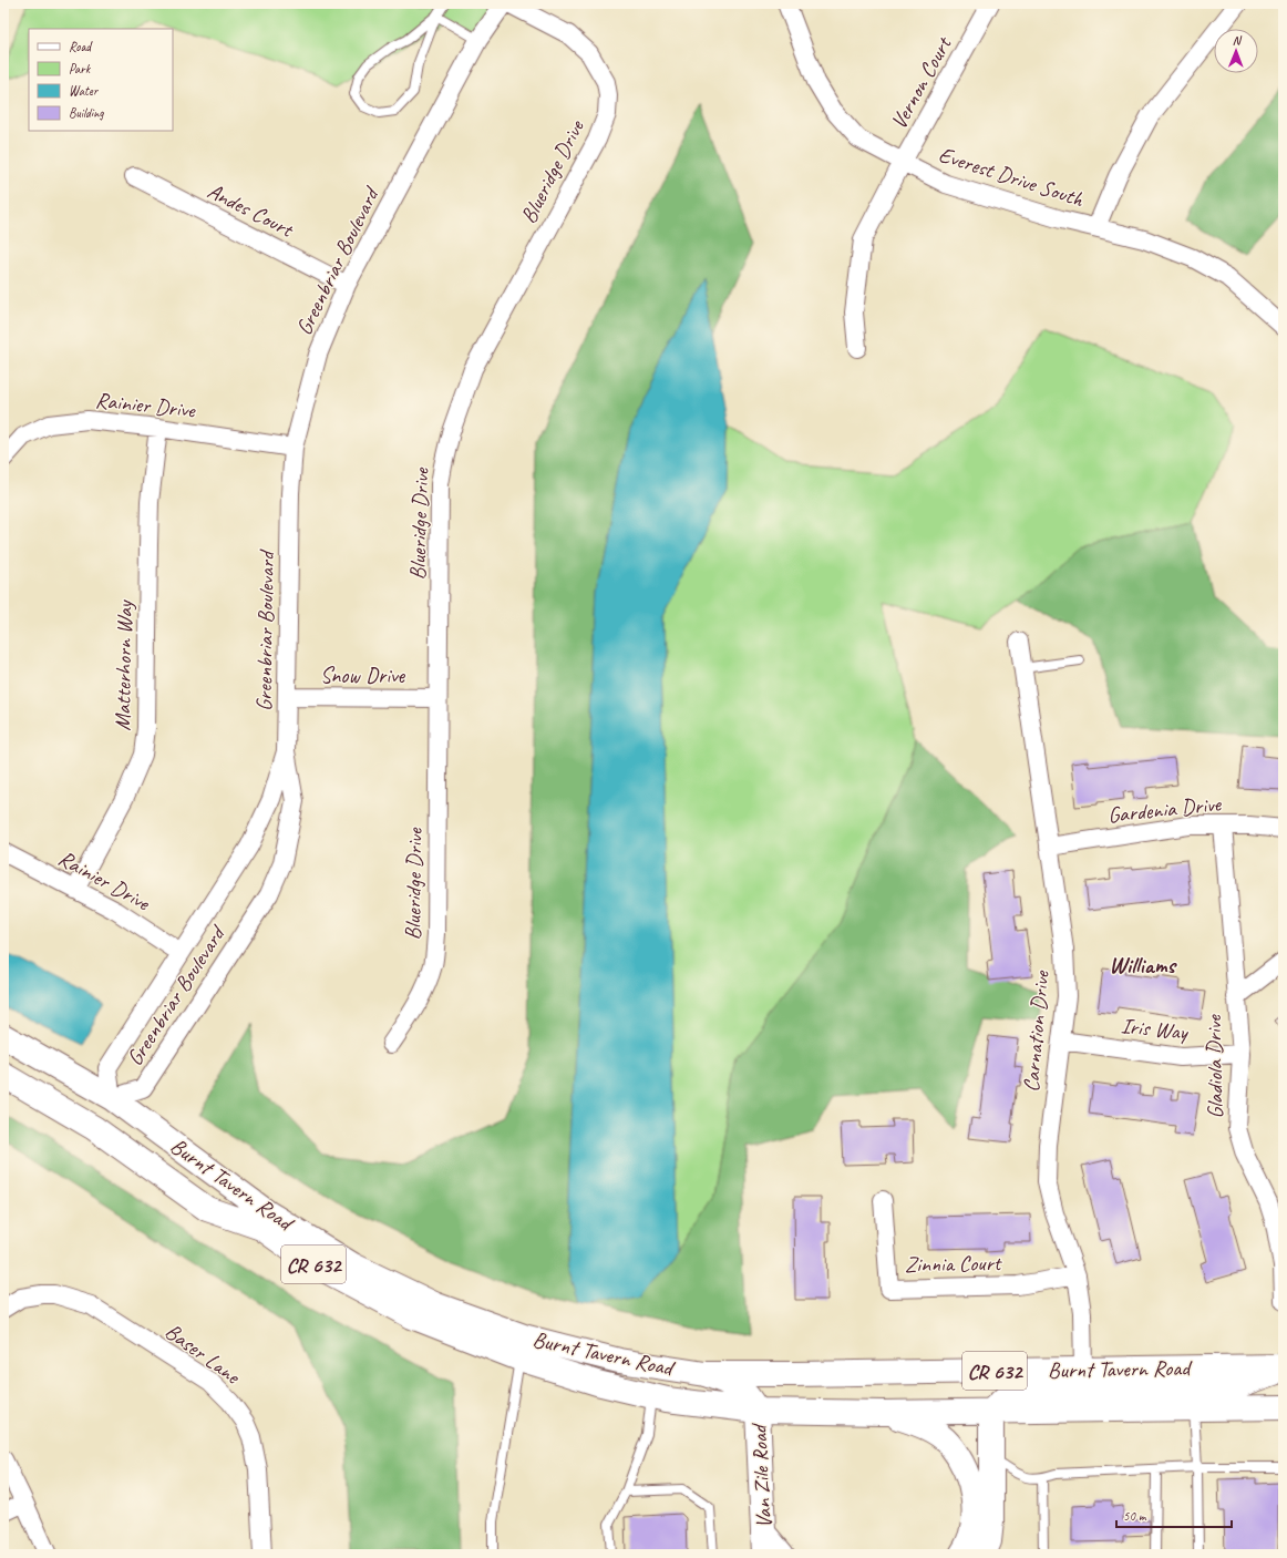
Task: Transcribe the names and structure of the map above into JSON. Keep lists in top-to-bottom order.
{
  "streets": {
    "main road": ["Burnt Tavern Road", "CR 632", "Van Zile Road"],
    "street": [
      "Vernon Court",
      "Blueridge Drive",
      "Everest Drive South",
      "Andes Court",
      "Greenbriar Boulevard",
      "Rainier Drive",
      "Matterhorn Way",
      "Snow Drive",
      "Gardenia Drive",
      "Iris Way",
      "Carnation Drive",
      "Gladiola Drive",
      "Zinnia Court",
      "Baser Lane"
    ]
  },
  "crossings": [
    ["Vernon Court", "Everest Drive South"],
    ["Blueridge Drive", "Snow Drive"],
    ["Andes Court", "Greenbriar Boulevard"],
    ["Greenbriar Boulevard", "Rainier Drive"],
    ["Greenbriar Boulevard", "Snow Drive"],
    ["Greenbriar Boulevard", "Burnt Tavern Road"],
    ["Rainier Drive", "Matterhorn Way"],
    ["Gardenia Drive", "Carnation Drive"],
    ["Gardenia Drive", "Gladiola Drive"],
    ["Iris Way", "Carnation Drive"],
    ["Iris Way", "Gladiola Drive"],
    ["Carnation Drive", "Burnt Tavern Road"],
    ["Carnation Drive", "Zinnia Court"],
    ["Burnt Tavern Road", "Van Zile Road"]
  ],
  "districts": ["Williams"],
  "legend": [
    "Road",
    "Park",
    "Water",
    "Building"
  ],
  "scale_bar": "50 m",
  "north": "top"
}
